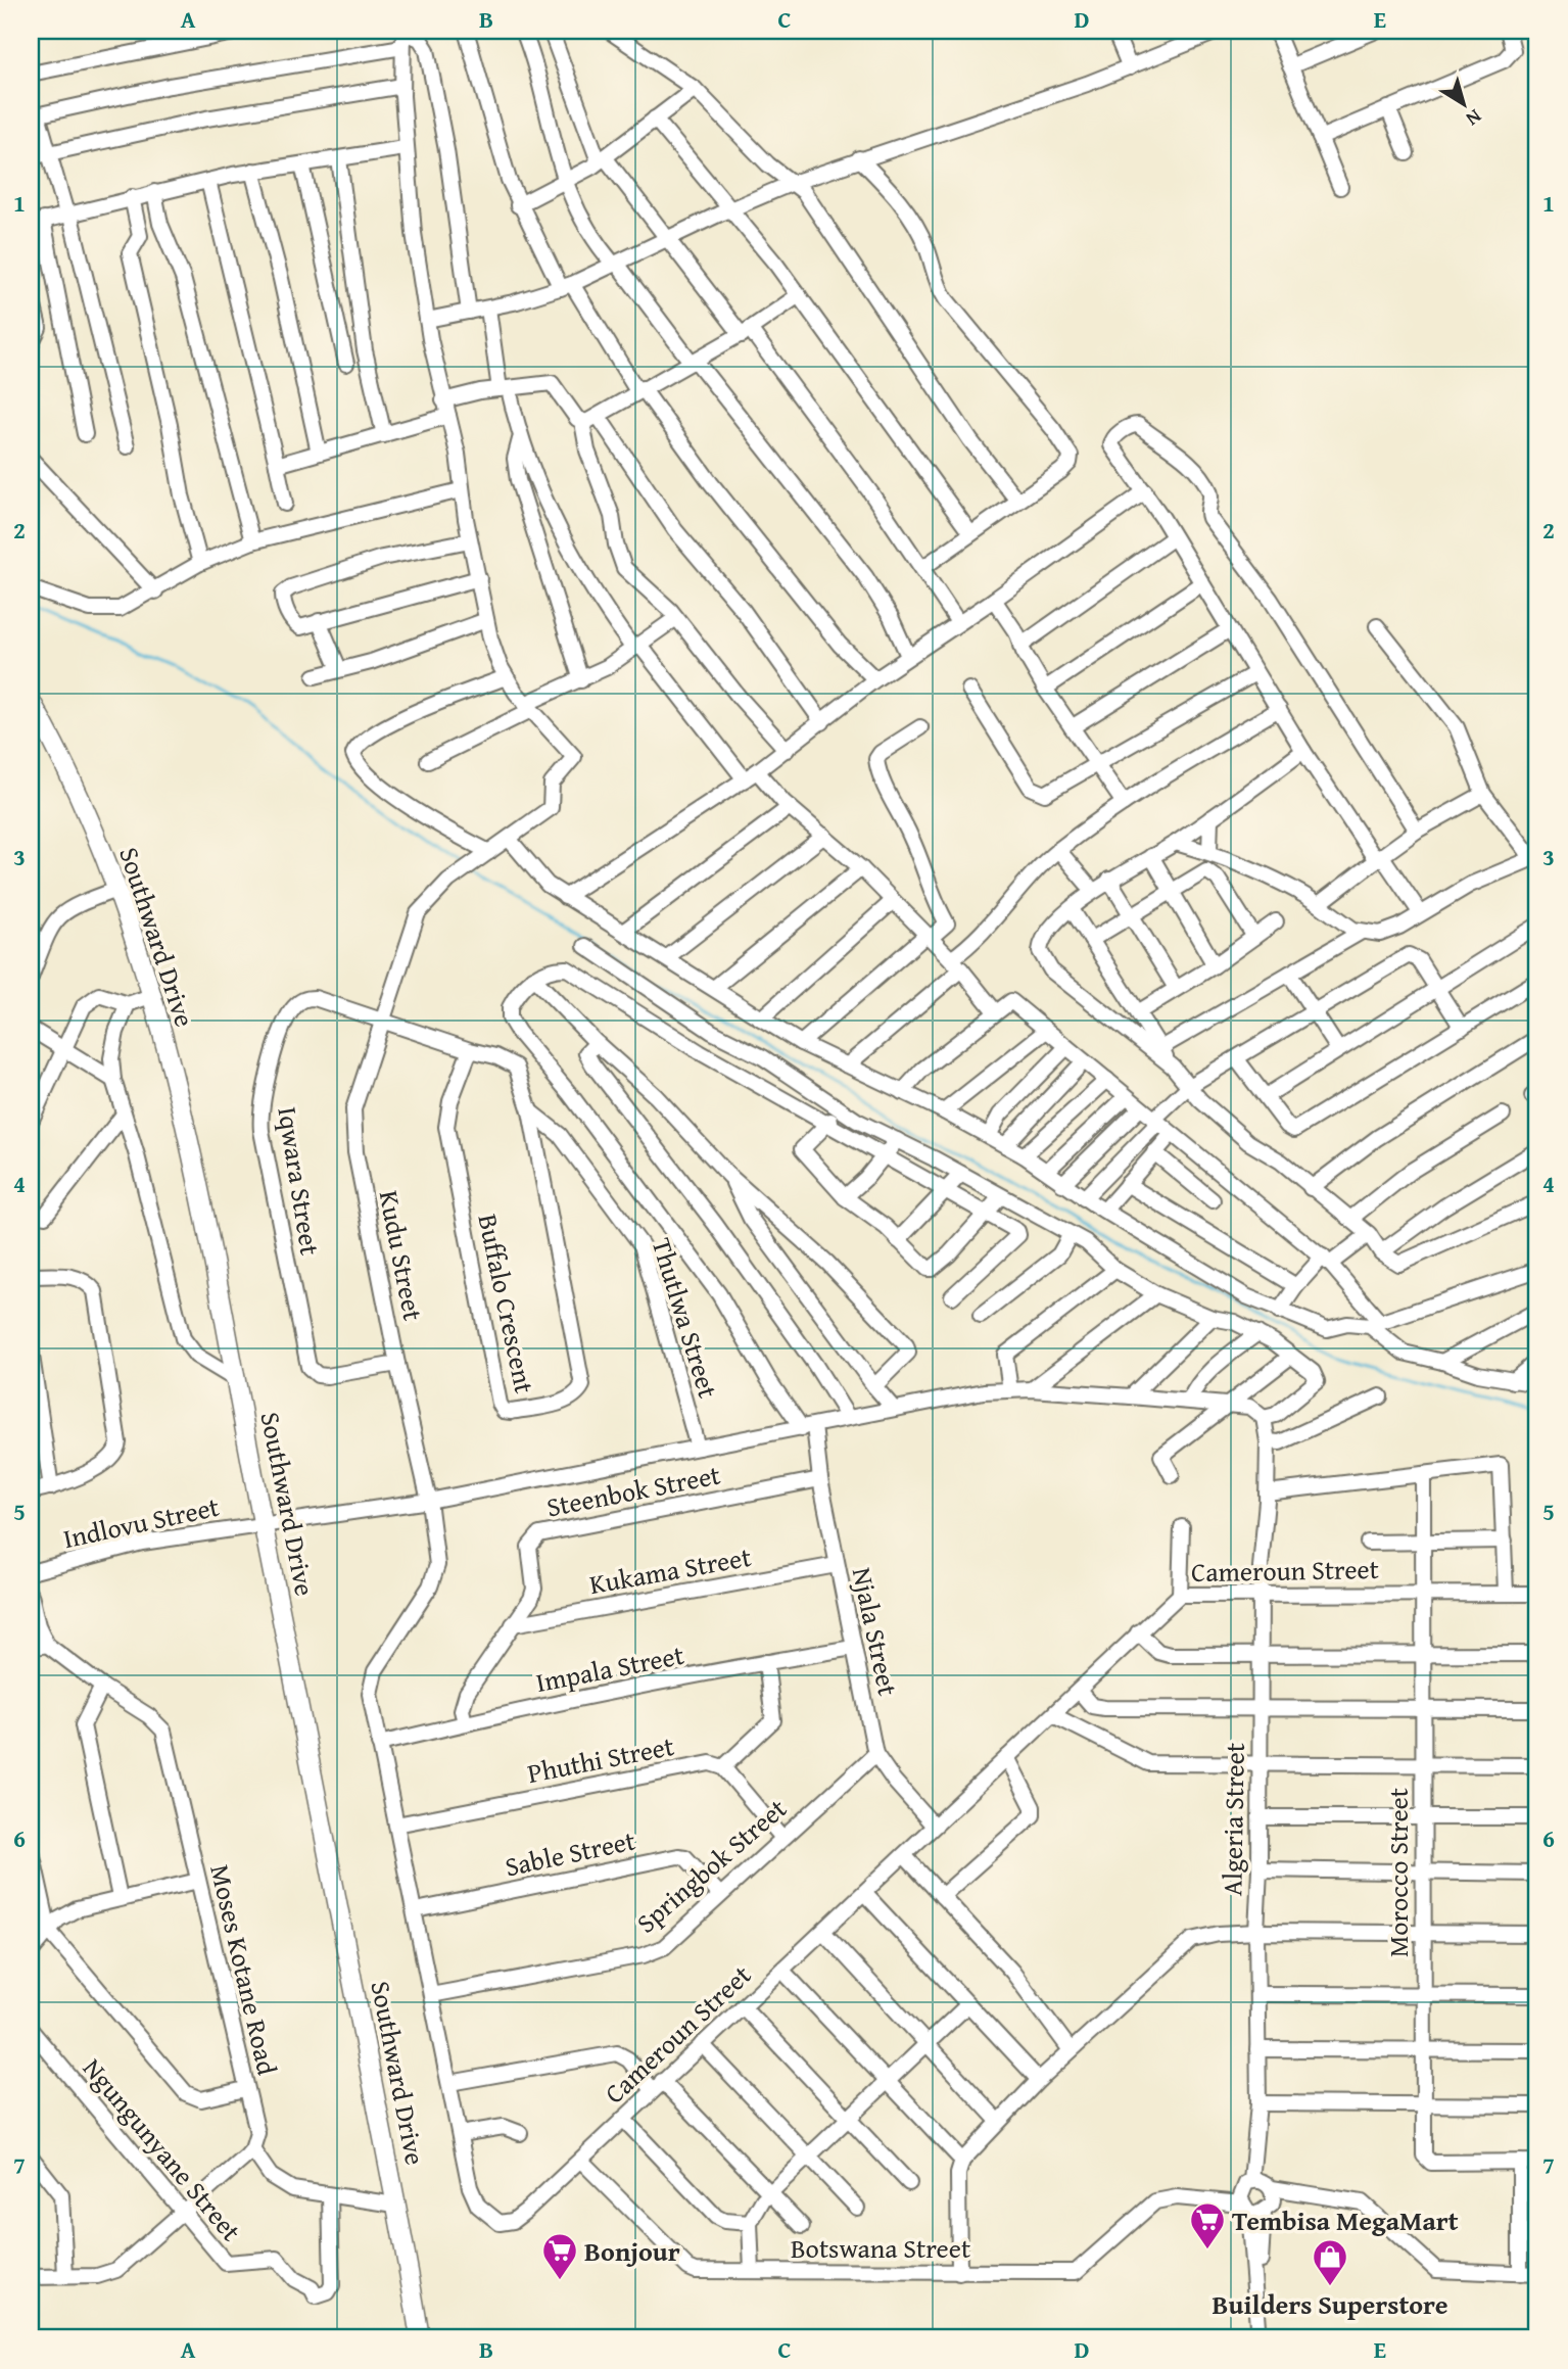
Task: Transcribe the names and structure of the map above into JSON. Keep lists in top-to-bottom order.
{
  "streets": {
    "main road": ["Southward Drive"],
    "street": [
      "Iqwara Street",
      "Kudu Street",
      "Buffalo Crescent",
      "Thutlwa Street",
      "Steenbok Street",
      "Indlovu Street",
      "Kukama Street",
      "Cameroun Street",
      "Njala Street",
      "Impala Street",
      "Phuthi Street",
      "Algeria Street",
      "Sable Street",
      "Springbok Street",
      "Morocco Street",
      "Moses Kotane Road",
      "Ngungunyane Street",
      "Botswana Street"
    ]
  },
  "crossings": [
    ["Southward Drive", "Indlovu Street"],
    ["Iqwara Street", "Kudu Street"],
    ["Kudu Street", "Indlovu Street"],
    ["Kudu Street", "Cameroun Street"],
    ["Buffalo Crescent", "Thutlwa Street"],
    ["Thutlwa Street", "Indlovu Street"],
    ["Steenbok Street", "Kukama Street"],
    ["Steenbok Street", "Njala Street"],
    ["Steenbok Street", "Impala Street"],
    ["Indlovu Street", "Cameroun Street"],
    ["Indlovu Street", "Njala Street"],
    ["Indlovu Street", "Algeria Street"],
    ["Kukama Street", "Njala Street"],
    ["Cameroun Street", "Njala Street"],
    ["Cameroun Street", "Impala Street"],
    ["Cameroun Street", "Phuthi Street"],
    ["Cameroun Street", "Algeria Street"],
    ["Cameroun Street", "Sable Street"],
    ["Cameroun Street", "Springbok Street"],
    ["Cameroun Street", "Morocco Street"],
    ["Cameroun Street", "Botswana Street"],
    ["Njala Street", "Impala Street"],
    ["Njala Street", "Springbok Street"],
    ["Algeria Street", "Botswana Street"],
    ["Sable Street", "Springbok Street"]
  ],
  "places": {
    "supermarket": ["Tembisa MegaMart", "Bonjour"],
    "shop": ["Builders Superstore"]
  },
  "north": "bottom right",
  "grid": {
    "columns": [
      "A",
      "B",
      "C",
      "D",
      "E"
    ],
    "rows": [
      "1",
      "2",
      "3",
      "4",
      "5",
      "6",
      "7"
    ]
  }
}
